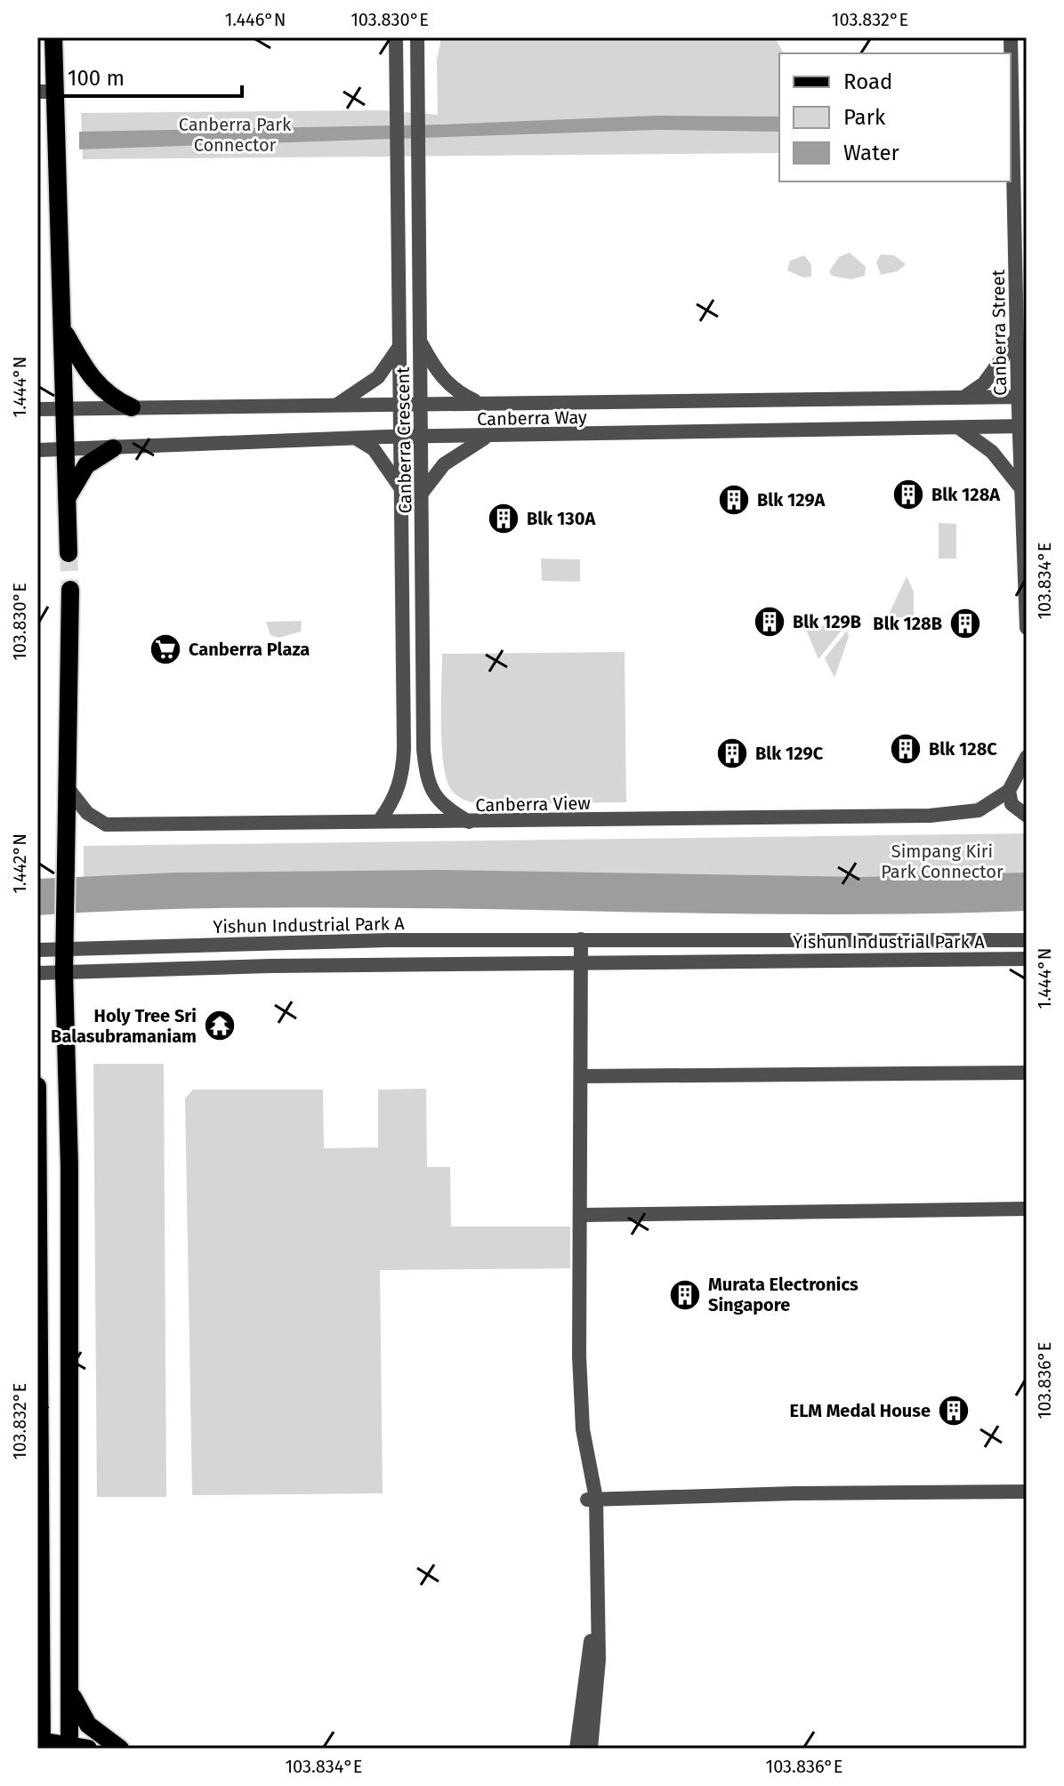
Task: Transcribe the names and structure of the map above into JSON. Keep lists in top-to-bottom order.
{
  "streets": {
    "street": [
      "Canberra Street",
      "Canberra Way",
      "Canberra Crescent",
      "Canberra View",
      "Yishun Industrial Park A"
    ]
  },
  "crossings": [
    ["Canberra Street", "Canberra Way"],
    ["Canberra Way", "Canberra Crescent"],
    ["Canberra Crescent", "Canberra View"]
  ],
  "parks": ["Canberra Park Connector", "Simpang Kiri Park Connector"],
  "places": {
    "building": [
      "Blk 128A",
      "Blk 129A",
      "Blk 130A",
      "Blk 129B",
      "Blk 128B",
      "Blk 128C",
      "Blk 129C",
      "Murata Electronics Singapore",
      "ELM Medal House"
    ],
    "supermarket": ["Canberra Plaza"],
    "temple": ["Holy Tree Sri Balasubramaniam"]
  },
  "legend": ["Road", "Park", "Water"],
  "scale_bar": "100 m",
  "coordinates": [
    "1.446°N",
    "103.830°E",
    "103.832°E",
    "1.444°N",
    "103.834°E",
    "1.442°N",
    "103.836°E"
  ]
}
